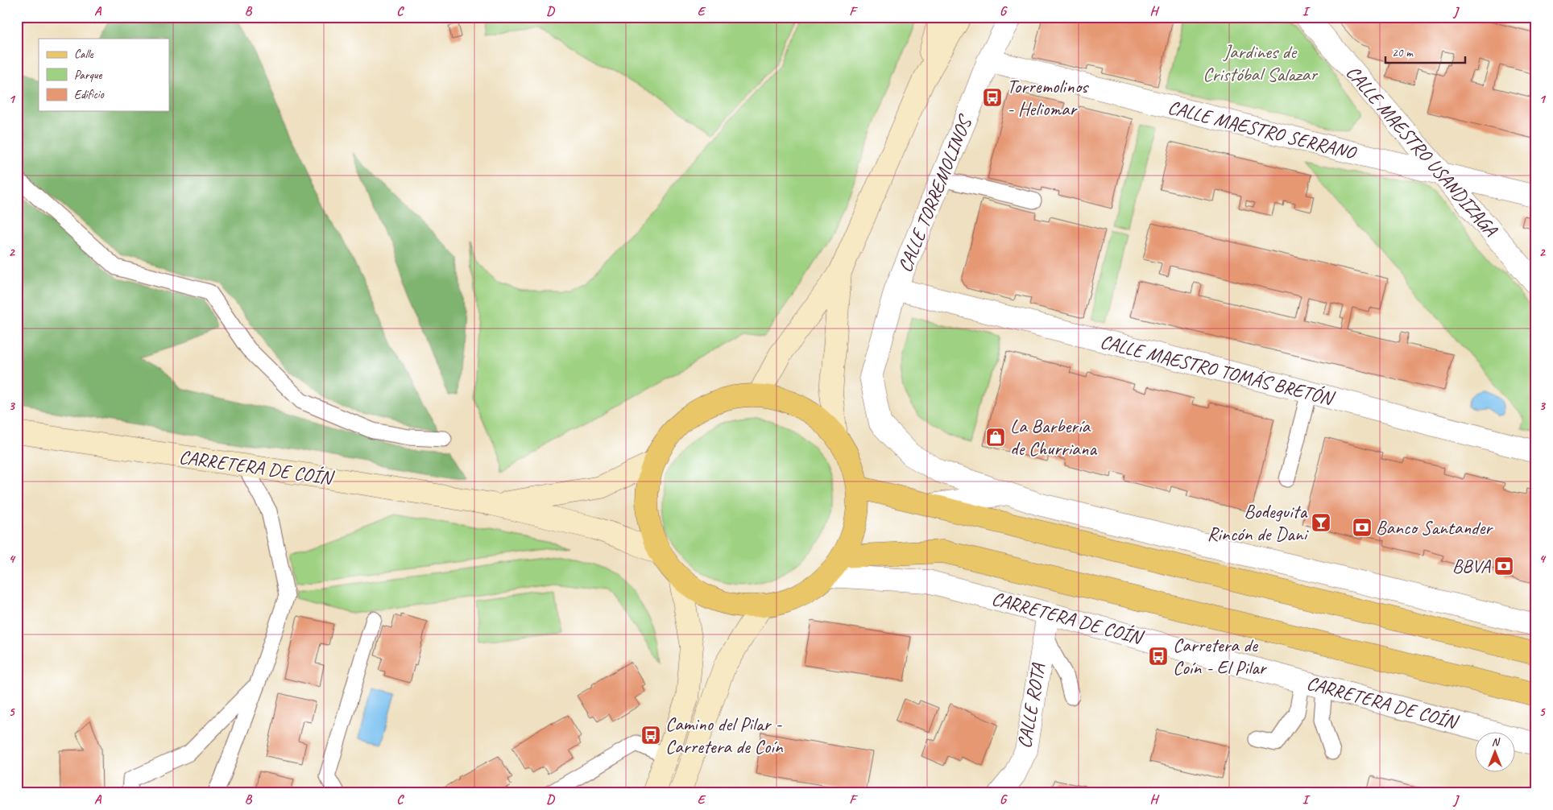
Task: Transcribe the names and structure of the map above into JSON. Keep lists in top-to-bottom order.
{
  "streets": {
    "main road": ["CARRETERA DE COÍN"],
    "street": [
      "CALLE MAESTRO SERRANO",
      "CALLE MAESTRO USANDIZAGA",
      "CALLE TORREMOLINOS",
      "CALLE MAESTRO TOMÁS BRETÓN",
      "CALLE ROTA"
    ]
  },
  "crossings": [
    ["CALLE MAESTRO SERRANO", "CALLE MAESTRO USANDIZAGA"],
    ["CALLE MAESTRO SERRANO", "CALLE TORREMOLINOS"],
    ["CALLE TORREMOLINOS", "CALLE MAESTRO TOMÁS BRETÓN"],
    ["CARRETERA DE COÍN", "CALLE ROTA"]
  ],
  "parks": ["Jardines de Cristóbal Salazar"],
  "places": {
    "bus stop": ["Torremolinos - Heliomar", "Carretera de Coín - El Pilar", "Camino del Pilar - Carretera de Coín"],
    "shop": ["La Barbería de Churriana"],
    "bar": ["Bodeguita Rincón de Dani"],
    "bank": ["Banco Santander", "BBVA"]
  },
  "legend": ["Calle", "Parque", "Edificio"],
  "scale_bar": "20 m",
  "north": "top",
  "grid": {
    "columns": [
      "A",
      "B",
      "C",
      "D",
      "E",
      "F",
      "G",
      "H",
      "I",
      "J"
    ],
    "rows": [
      "1",
      "2",
      "3",
      "4",
      "5"
    ]
  }
}
